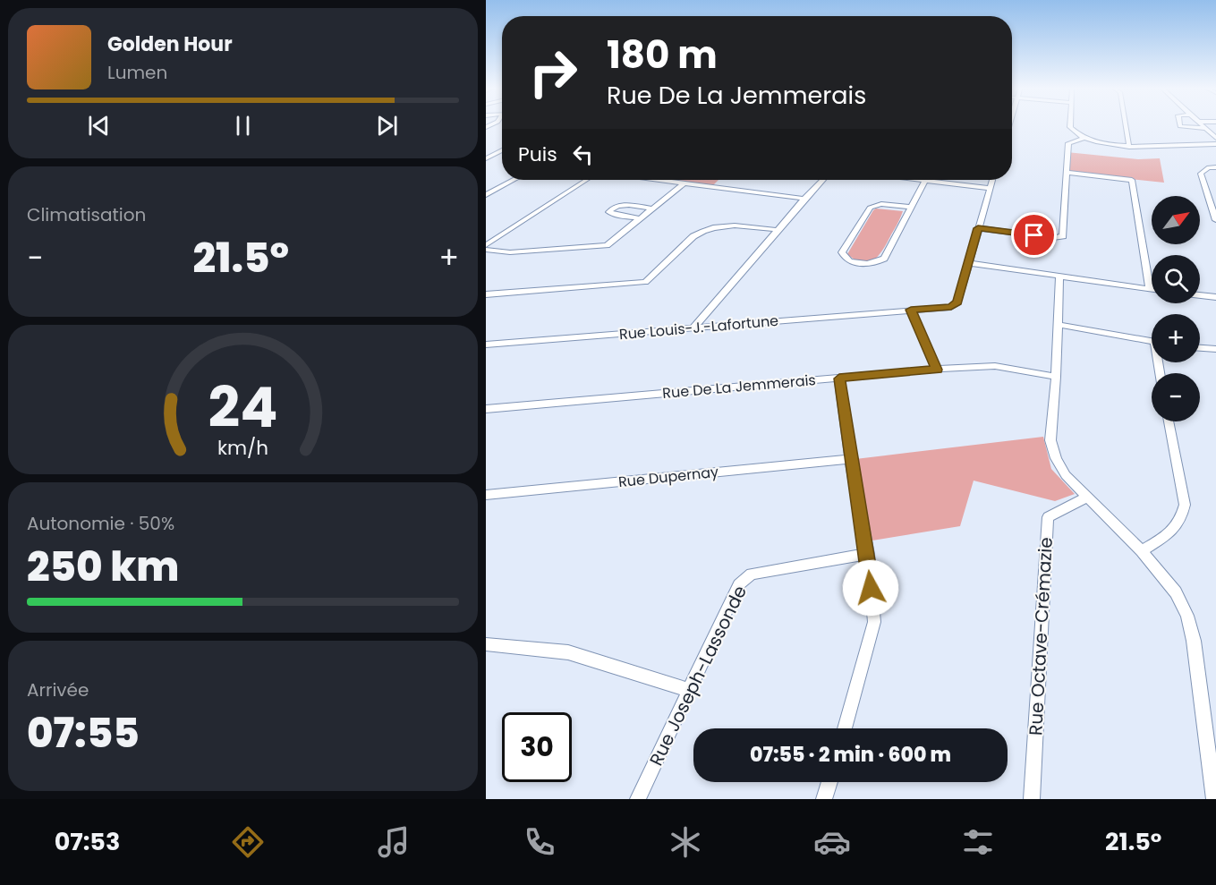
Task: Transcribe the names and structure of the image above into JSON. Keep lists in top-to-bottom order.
{
  "streets": {
    "street": [
      "Rue Louis-J.-Lafortune",
      "Rue De La Jemmerais",
      "Rue Dupernay",
      "Rue Octave-Crémazie",
      "Rue Joseph-Lassonde"
    ]
  },
  "north": "top right",
  "page": {
    "turn": ["180 m", "Rue De La Jemmerais"],
    "song": ["Golden Hour", "Lumen"],
    "then": "Puis",
    "tile": [
      "Climatisation",
      ["Autonomie · 50%", "250 km"],
      ["Arrivée", "07:55"]
    ],
    "map_buttons": ["+", "−"],
    "heat": ["−", "21.5°", "+"],
    "limit": "30",
    "trip": "07:55 · 2 min · 600 m",
    "tabs": ["07:53", "21.5°"],
    "gauge": ["24", "km/h"]
  }
}
